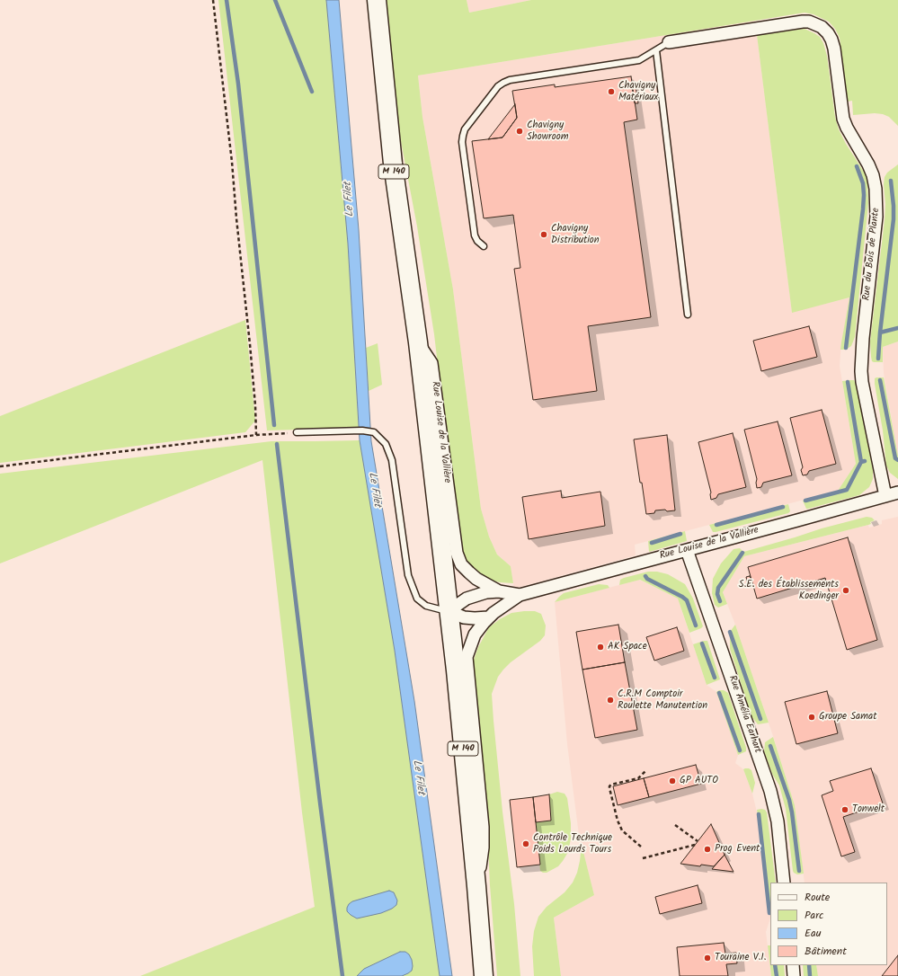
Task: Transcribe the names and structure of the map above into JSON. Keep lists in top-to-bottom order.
{
  "streets": {
    "main road": ["M 140"],
    "street": ["Rue du Bois de Plante", "Rue Louise de la Vallière", "Rue Amélia Earhart"]
  },
  "crossings": [
    ["M 140", "Rue Louise de la Vallière"],
    ["Rue du Bois de Plante", "Rue Louise de la Vallière"],
    ["Rue Louise de la Vallière", "Rue Amélia Earhart"]
  ],
  "water": ["Le Filet"],
  "places": [
    "Chavigny Matériaux",
    "Chavigny Showroom",
    "Chavigny Distribution",
    "S.E. des Établissements Koedinger",
    "AK Space",
    "C.R.M Comptoir Roulette Manutention",
    "Groupe Samat",
    "GP AUTO",
    "Tonwelt",
    "Contrôle Technique Poids Lourds Tours",
    "Prog Event",
    "Touraine V.I."
  ],
  "legend": [
    "Route",
    "Parc",
    "Eau",
    "Bâtiment"
  ]
}
